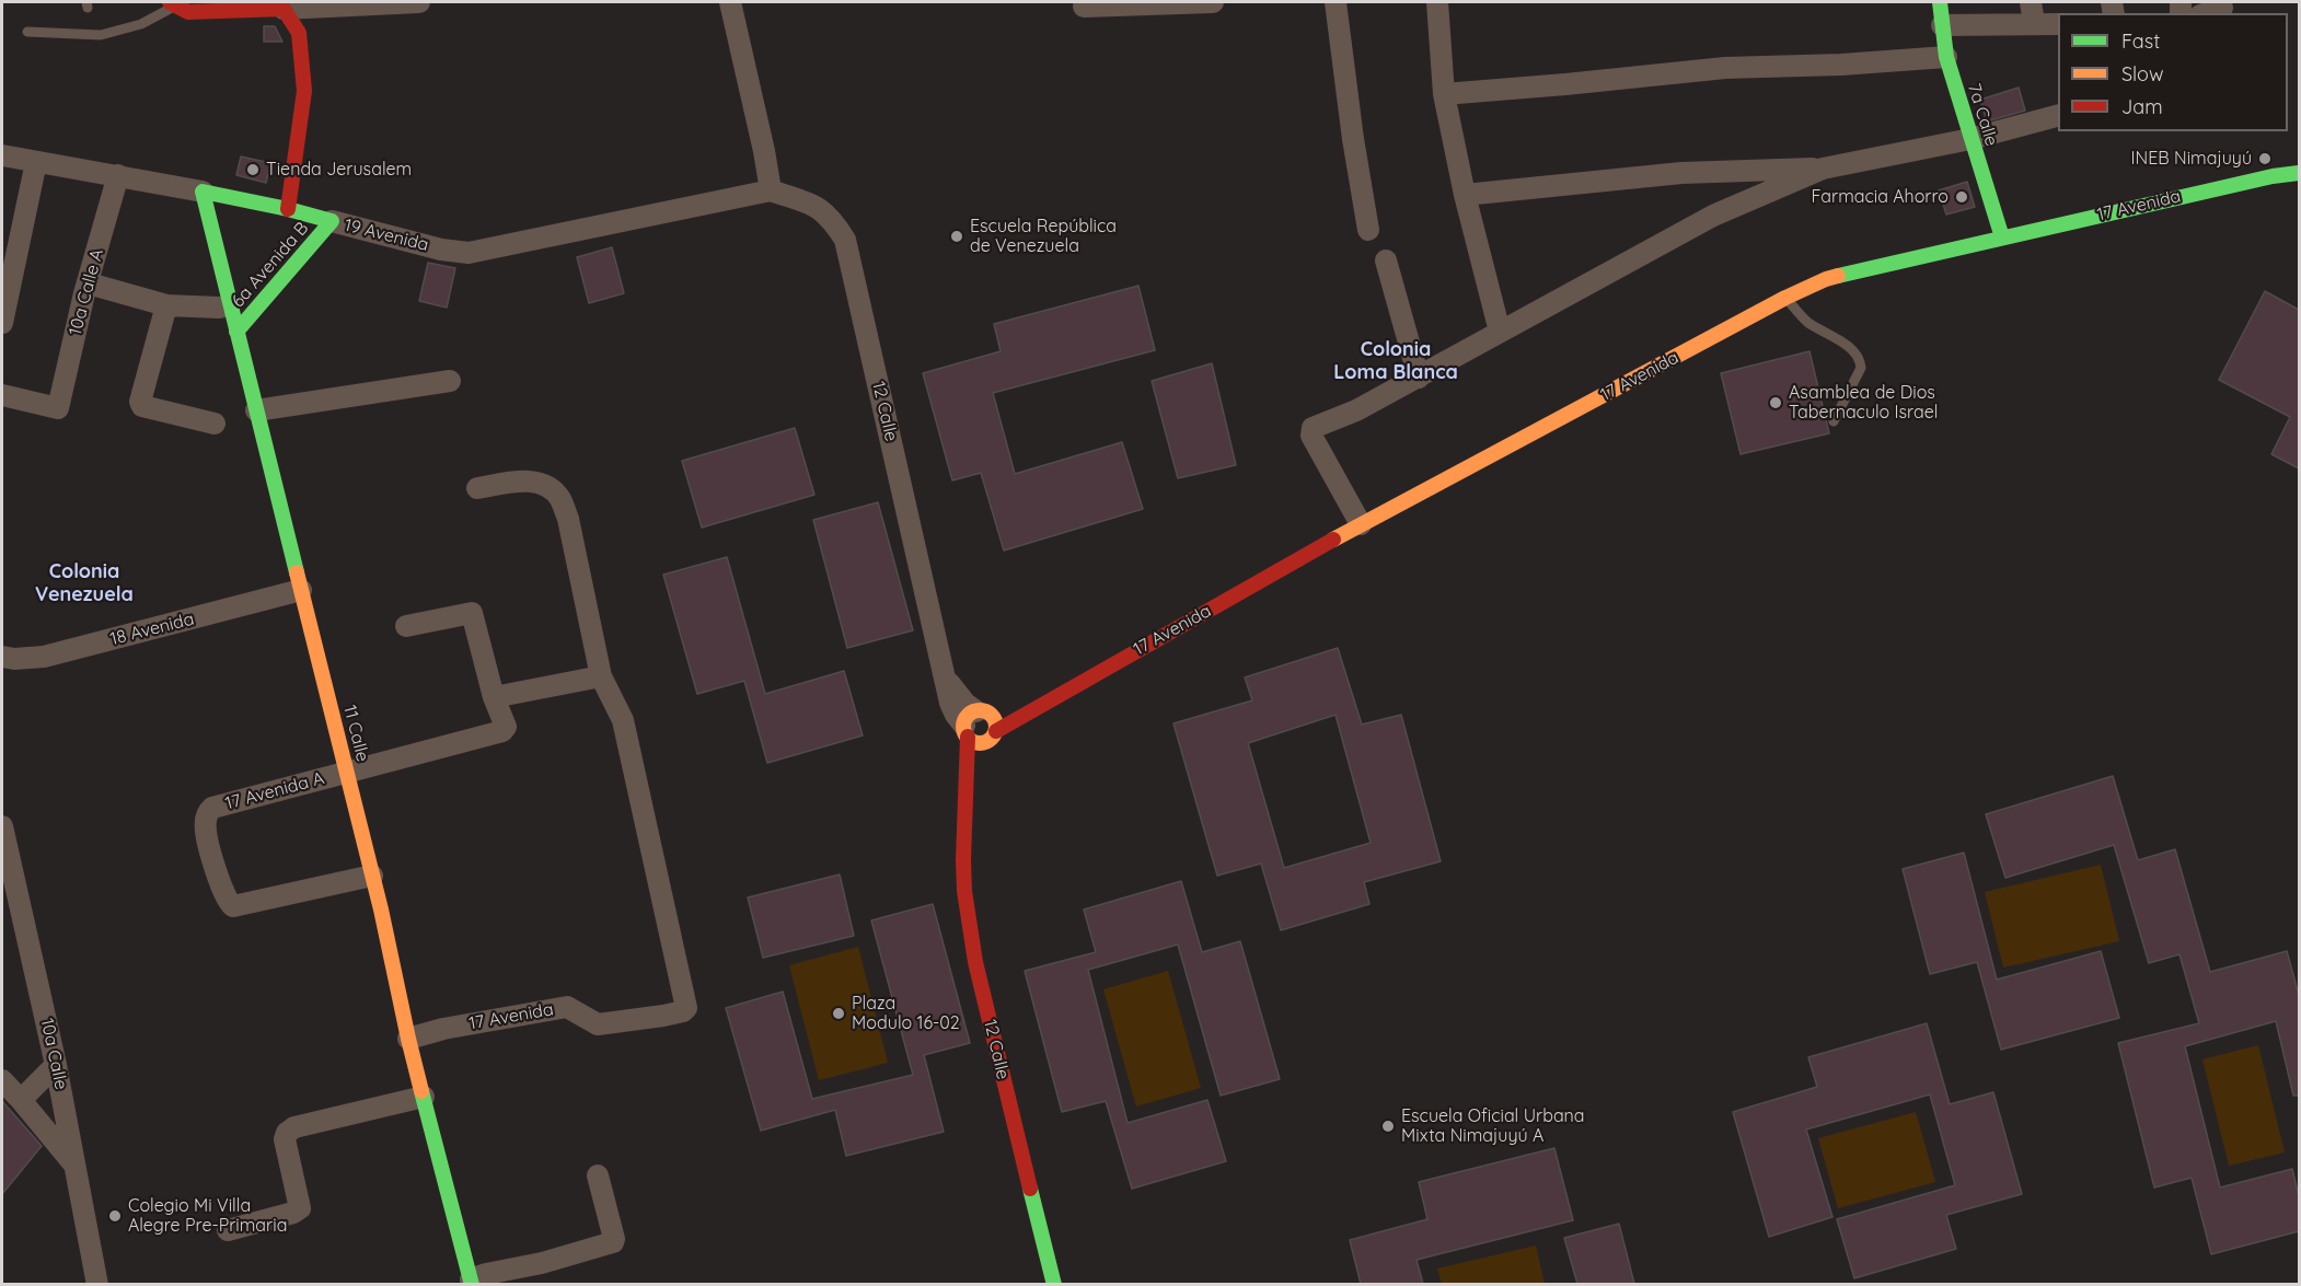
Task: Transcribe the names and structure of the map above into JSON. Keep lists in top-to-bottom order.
{
  "streets": {
    "street": [
      "7a Calle",
      "17 Avenida",
      "19 Avenida",
      "6a Avenida B",
      "10a Calle A",
      "12 Calle",
      "18 Avenida",
      "11 Calle",
      "17 Avenida A",
      "10a Calle"
    ]
  },
  "crossings": [
    ["7a Calle", "17 Avenida"],
    ["17 Avenida", "12 Calle"],
    ["17 Avenida", "11 Calle"],
    ["19 Avenida", "6a Avenida B"],
    ["19 Avenida", "10a Calle A"],
    ["19 Avenida", "12 Calle"],
    ["19 Avenida", "11 Calle"],
    ["6a Avenida B", "11 Calle"],
    ["18 Avenida", "11 Calle"],
    ["11 Calle", "17 Avenida A"]
  ],
  "districts": ["Colonia Loma Blanca", "Colonia Venezuela"],
  "places": [
    "INEB Nimajuyú",
    "Tienda Jerusalem",
    "Farmacia Ahorro",
    "Escuela República de Venezuela",
    "Asamblea de Dios Tabernaculo Israel",
    "Plaza Modulo 16-02",
    "Escuela Oficial Urbana Mixta Nimajuyú A",
    "Colegio Mi Villa Alegre Pre-Primaria"
  ],
  "legend": ["Fast", "Slow", "Jam"]
}
